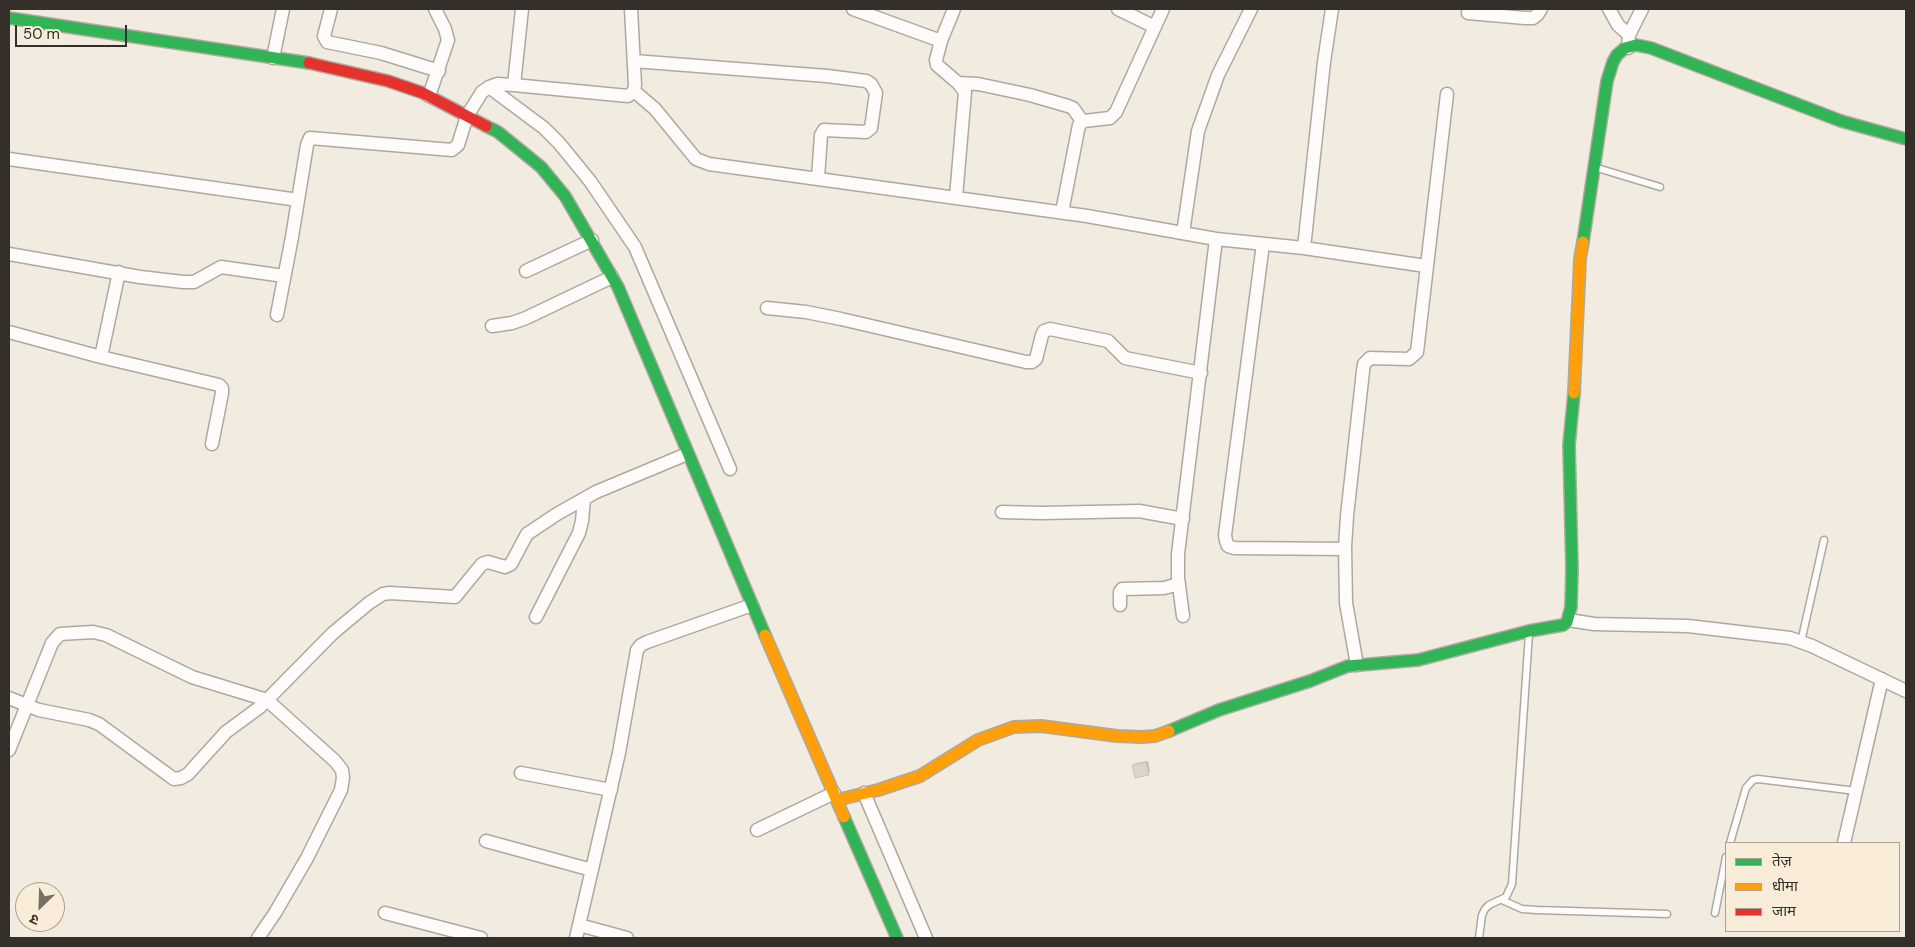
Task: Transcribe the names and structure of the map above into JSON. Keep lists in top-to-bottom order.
{
  "legend": ["तेज़", "धीमा", "जाम"],
  "scale_bar": "50 m",
  "north": "bottom left"
}
